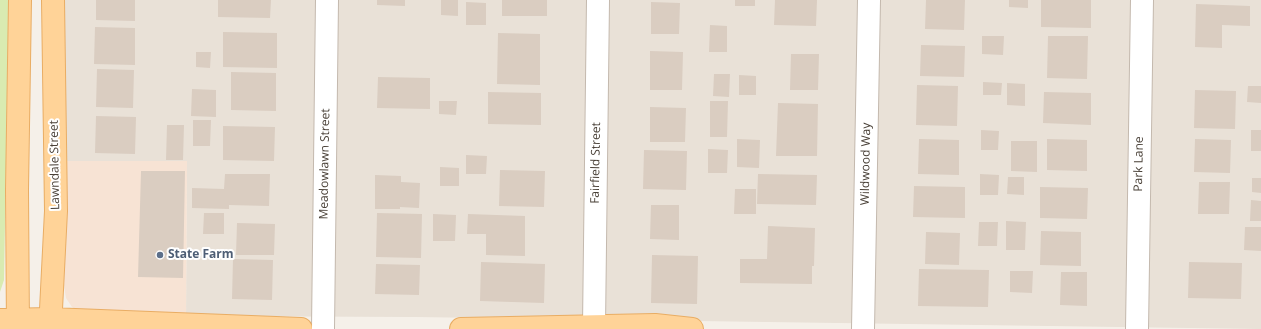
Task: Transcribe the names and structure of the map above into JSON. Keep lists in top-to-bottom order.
{
  "streets": {
    "main road": ["Lawndale Street"],
    "street": [
      "Fairfield Street",
      "Meadowlawn Street",
      "Wildwood Way",
      "Park Lane"
    ]
  },
  "places": ["State Farm"]
}
